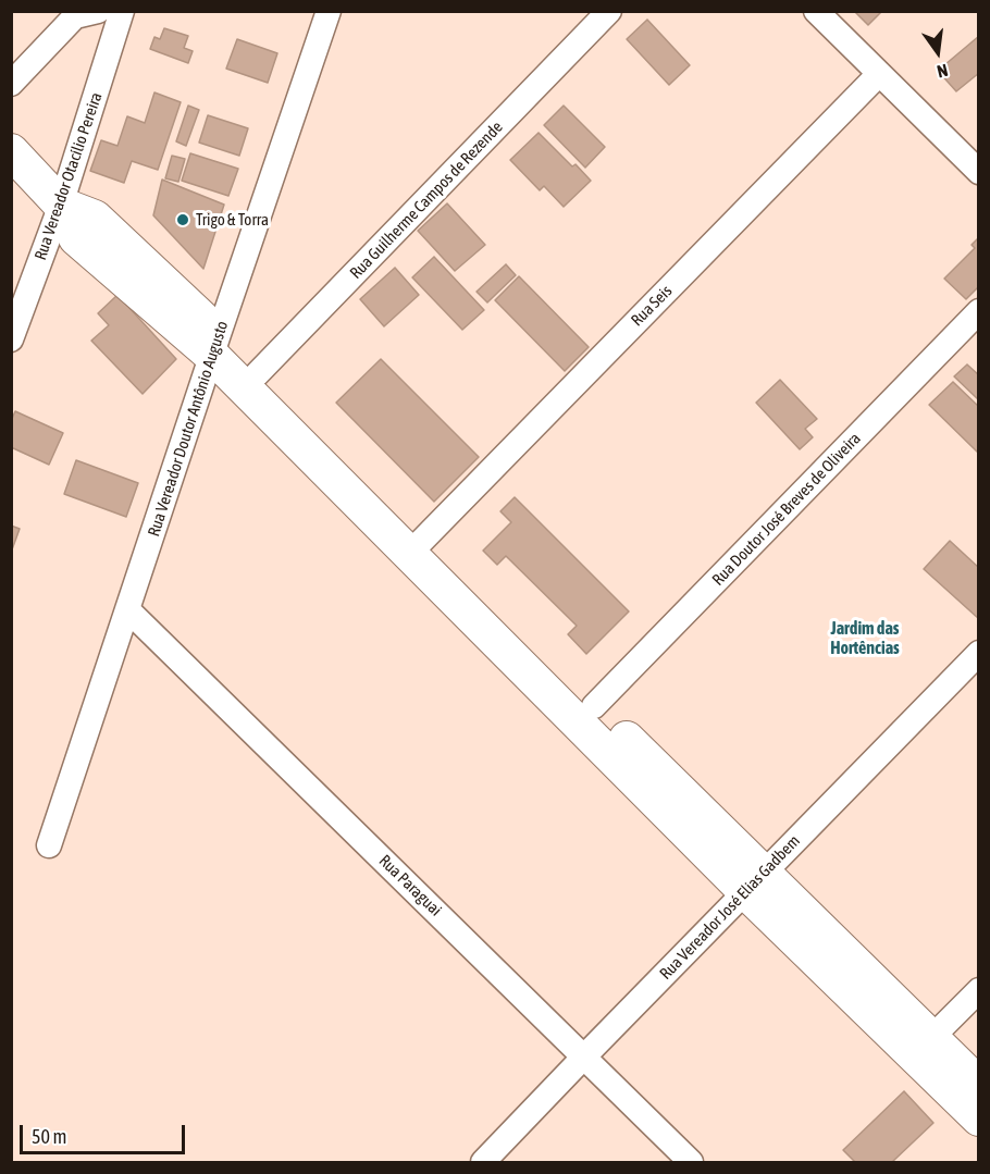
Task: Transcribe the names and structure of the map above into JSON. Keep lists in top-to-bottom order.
{
  "streets": {
    "street": [
      "Rua Vereador Otacílio Pereira",
      "Rua Guilherme Campos de Rezende",
      "Rua Seis",
      "Rua Vereador Doutor Antônio Augusto",
      "Rua Doutor José Breves de Oliveira",
      "Rua Paraguai",
      "Rua Vereador José Elias Gadbem"
    ]
  },
  "crossings": [
    ["Rua Vereador Doutor Antônio Augusto", "Rua Paraguai"],
    ["Rua Paraguai", "Rua Vereador José Elias Gadbem"]
  ],
  "districts": ["Jardim das Hortências"],
  "places": ["Trigo & Torra"],
  "scale_bar": "50 m",
  "north": "bottom"
}
